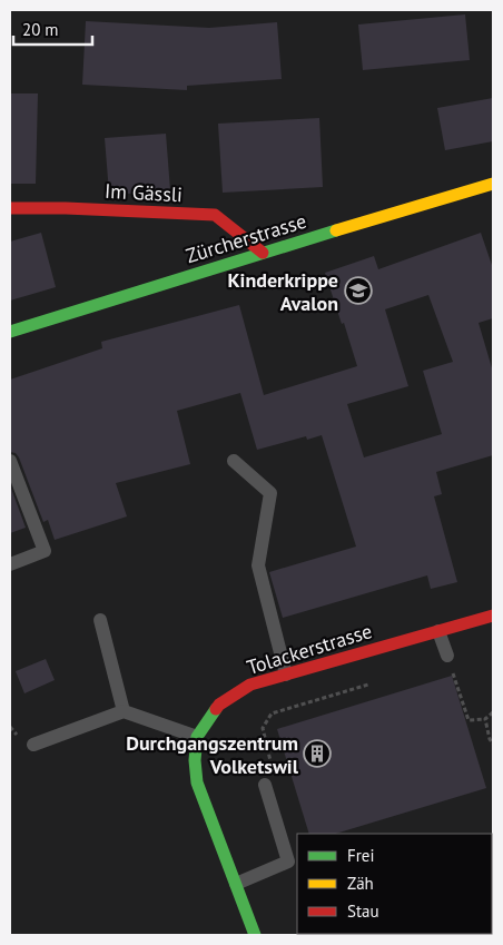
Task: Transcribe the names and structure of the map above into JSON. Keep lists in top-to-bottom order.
{
  "streets": {
    "street": ["Im Gässli", "Zürcherstrasse", "Tolackerstrasse"]
  },
  "crossings": [
    ["Im Gässli", "Zürcherstrasse"]
  ],
  "places": {
    "school or university": ["Kinderkrippe Avalon"],
    "building": ["Durchgangszentrum Volketswil"]
  },
  "legend": ["Frei", "Zäh", "Stau"],
  "scale_bar": "20 m"
}
